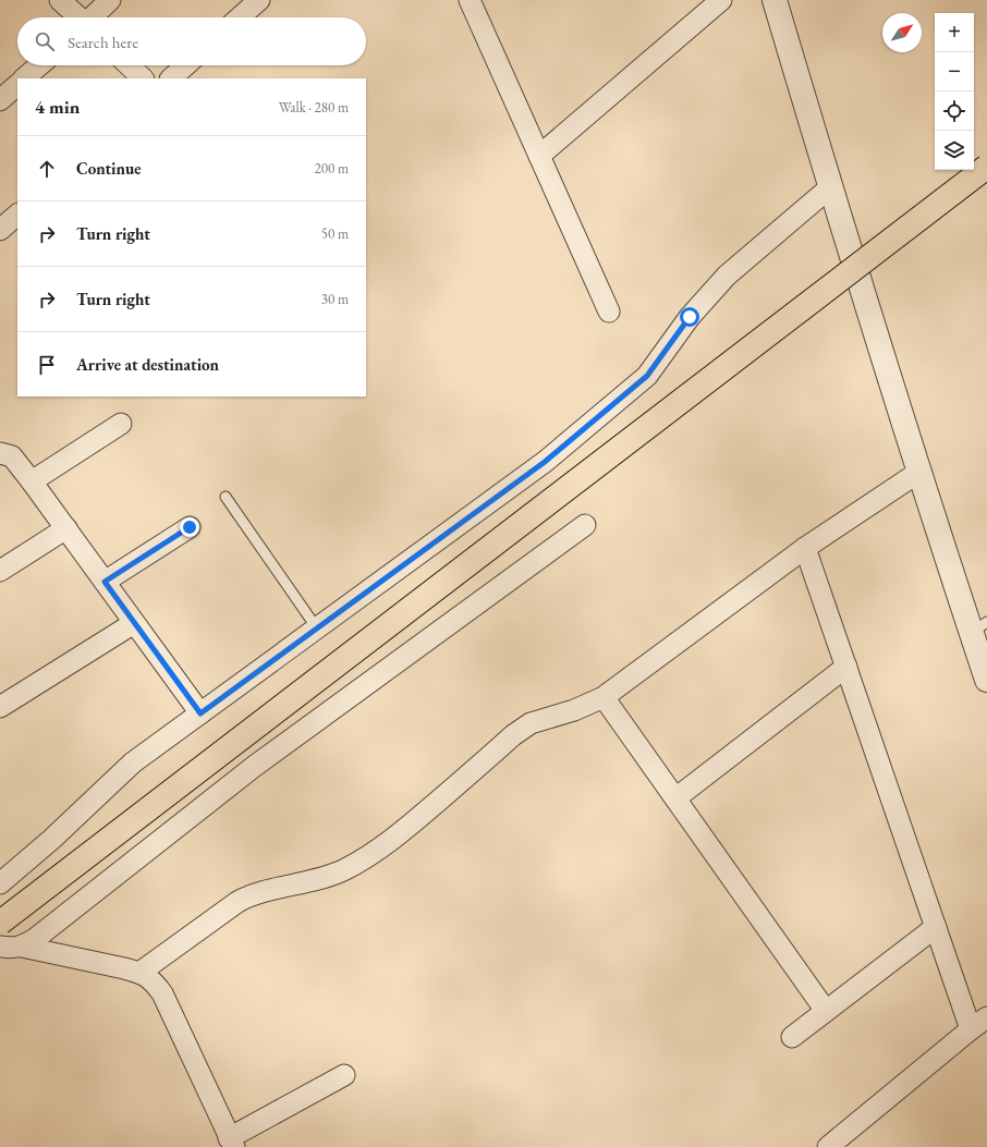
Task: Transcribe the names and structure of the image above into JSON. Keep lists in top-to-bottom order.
{
  "north": "top right",
  "page": {
    "map_buttons": ["+", "−"],
    "search": "Search here",
    "heading": ["4 min", "Walk · 280 m"],
    "list": [
      ["Continue", "200 m"],
      ["Turn right", "50 m"],
      ["Turn right", "30 m"],
      "Arrive at destination"
    ]
  }
}
